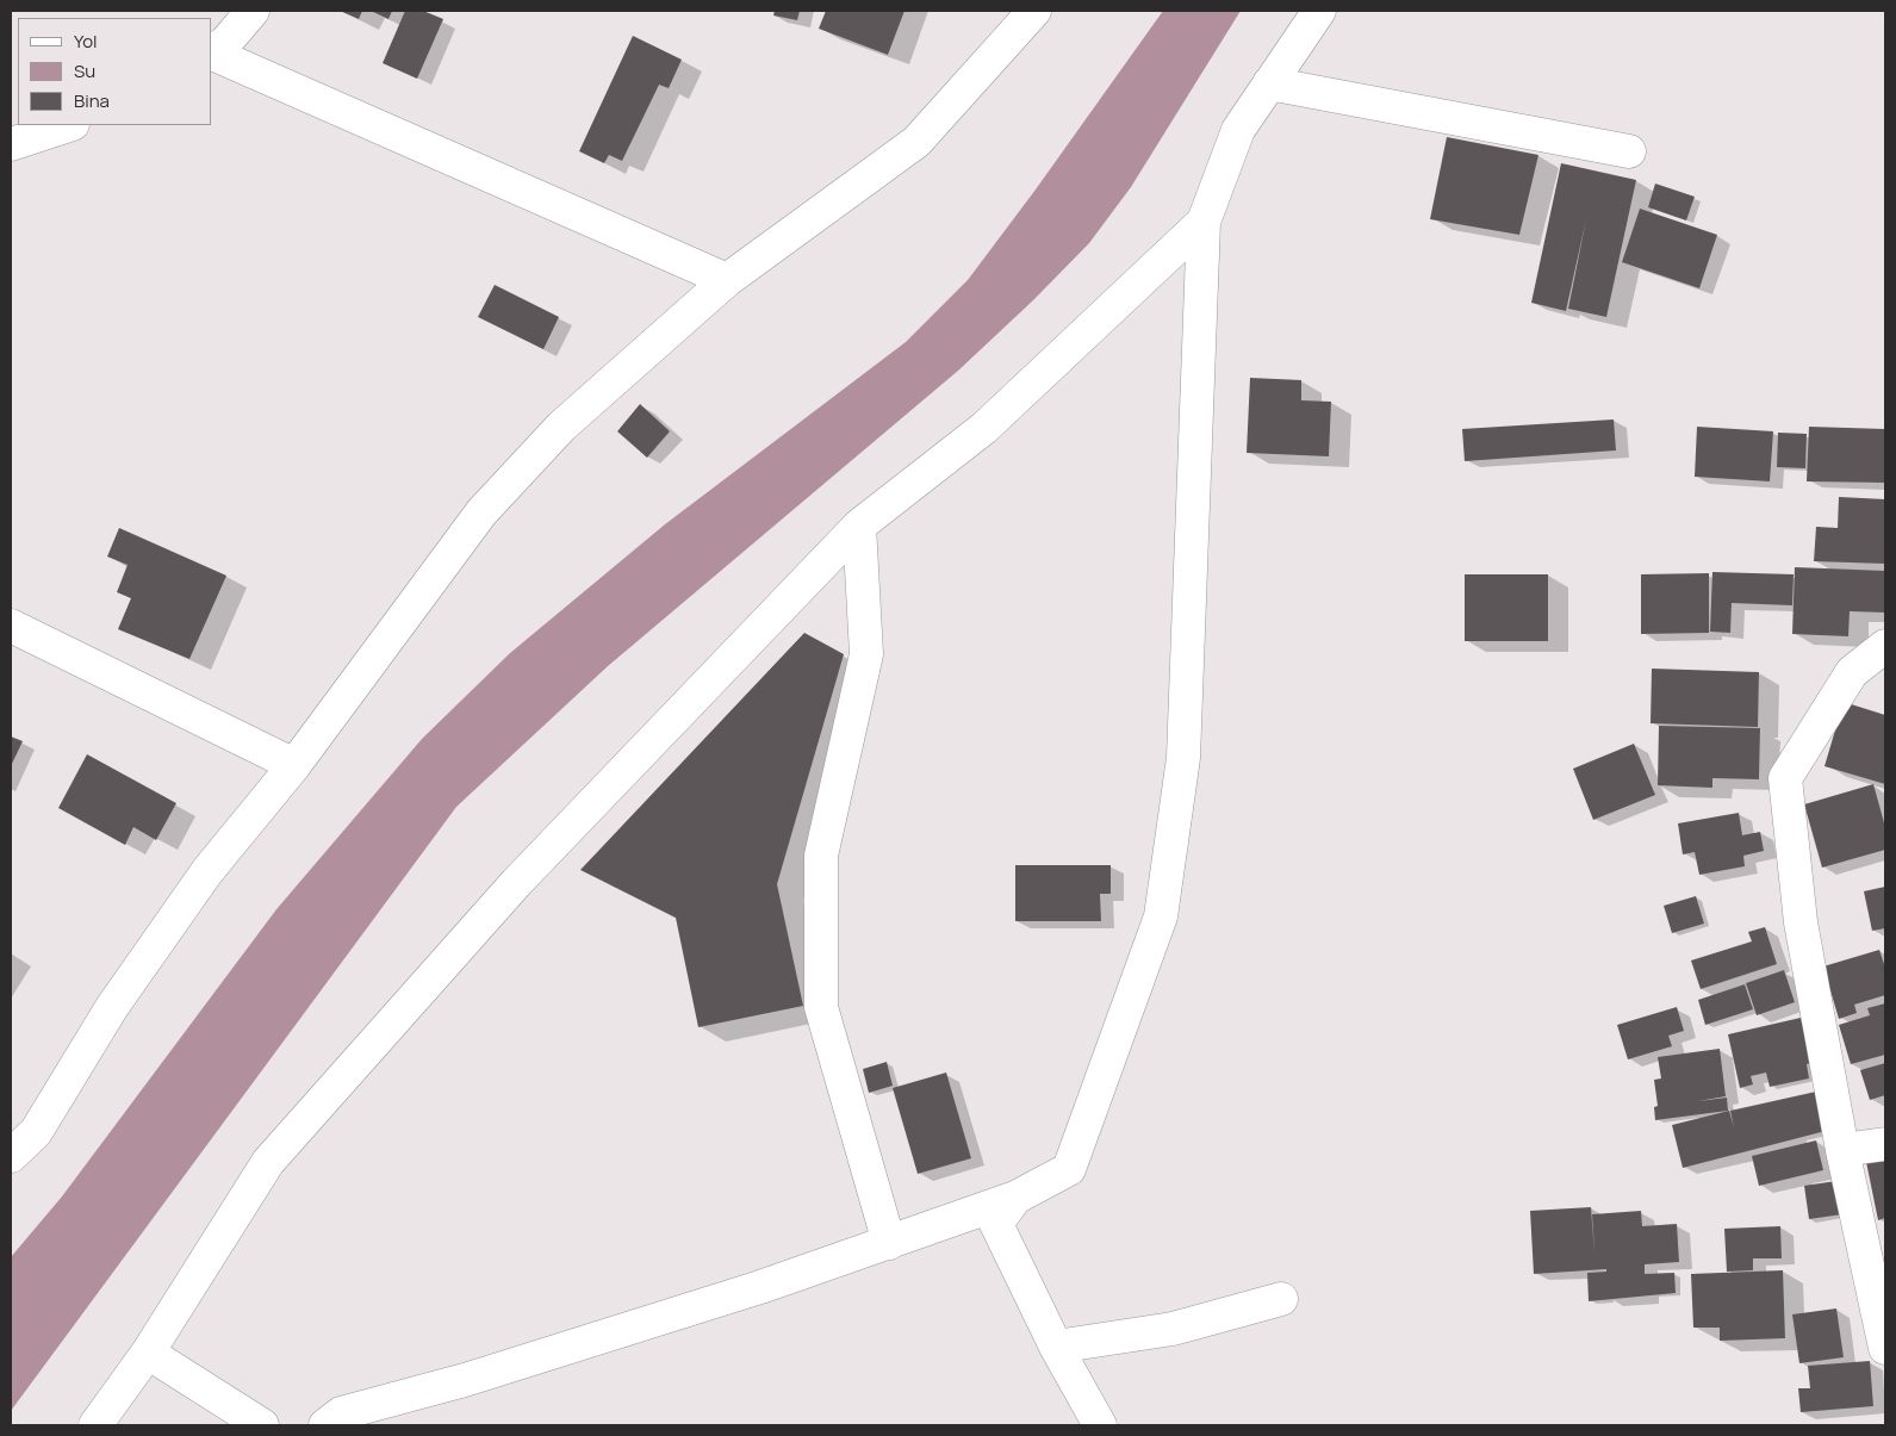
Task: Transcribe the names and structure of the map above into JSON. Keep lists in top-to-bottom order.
{
  "legend": ["Yol", "Su", "Bina"]
}
